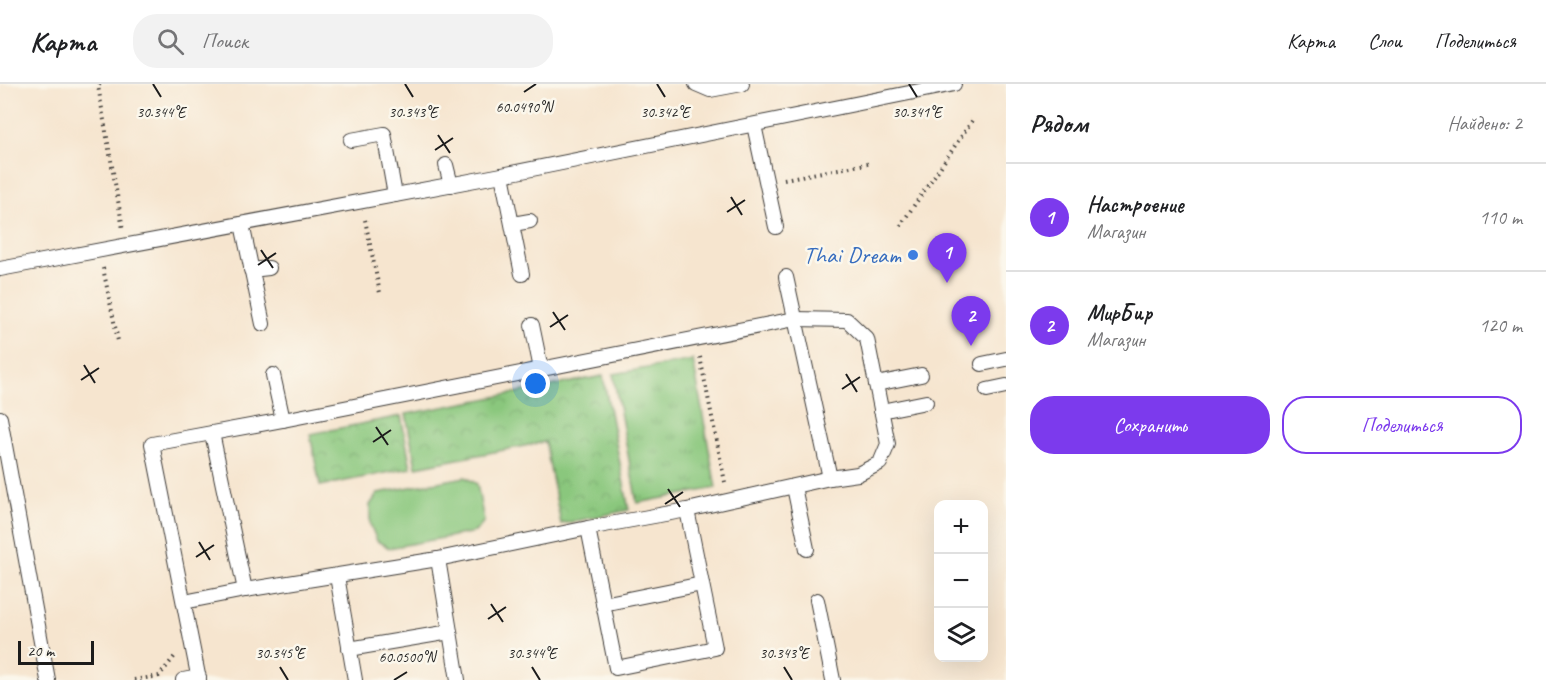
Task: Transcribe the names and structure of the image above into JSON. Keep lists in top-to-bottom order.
{
  "places": ["Thai Dream"],
  "scale_bar": "20 m",
  "page": {
    "header": "Карта",
    "search": "Поиск",
    "nav": ["Карта", "Слои", "Поделиться"],
    "heading": ["Рядом", "Найдено: 2"],
    "list": [
      {
        "mark": "1",
        "name": "Настроение",
        "note": "Магазин",
        "value": "110 m"
      },
      {
        "mark": "2",
        "name": "МирБир",
        "note": "Магазин",
        "value": "120 m"
      }
    ],
    "pins": ["1", "2"],
    "buttons": ["Сохранить", "Поделиться"],
    "map_buttons": ["+", "−"],
    "scale": "20 m"
  },
  "coordinates": [
    "60.0490°N",
    "30.344°E",
    "30.343°E",
    "30.342°E",
    "30.341°E",
    "30.345°E",
    "60.0500°N"
  ]
}
